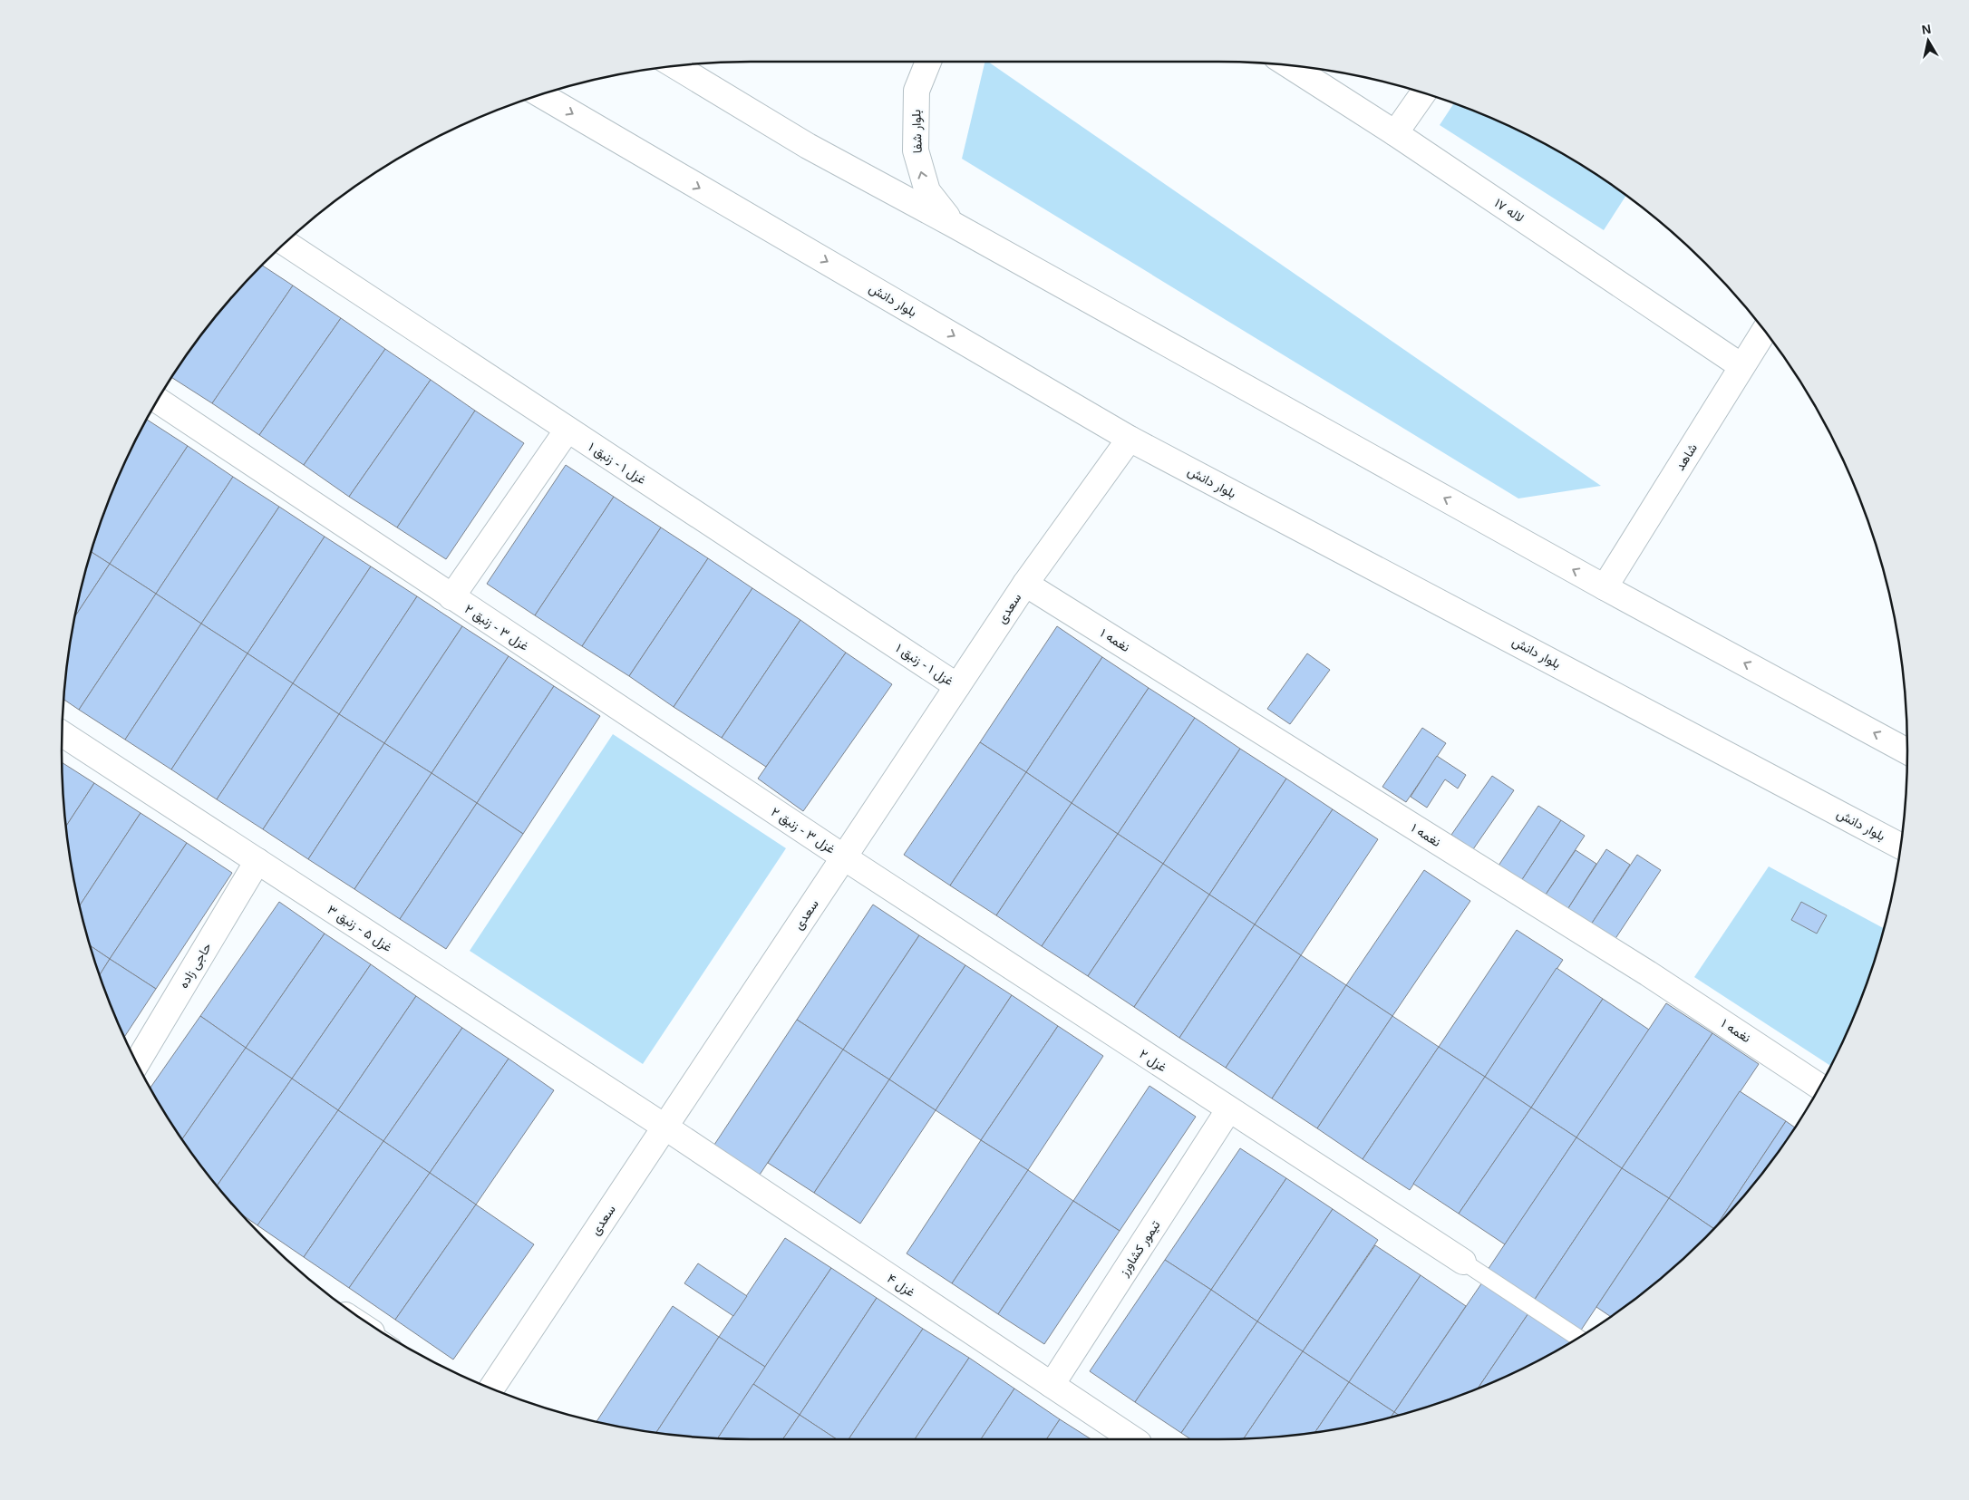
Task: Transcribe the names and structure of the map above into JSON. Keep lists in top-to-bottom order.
{
  "streets": {
    "street": [
      "بلوار شفا",
      "لاله ۱۷",
      "بلوار دانش",
      "شاهد",
      "غزل ۱ - زنبق ۱",
      "سعدی",
      "غزل ۳ - زنبق ۲",
      "نغمه ۱",
      "غزل ۵ - زنبق ۳",
      "حاجی زاده",
      "غزل ۲",
      "تیمور کشاورز",
      "غزل ۴"
    ]
  },
  "crossings": [
    ["لاله ۱۷", "شاهد"],
    ["بلوار دانش", "سعدی"],
    ["غزل ۱ - زنبق ۱", "سعدی"],
    ["سعدی", "غزل ۳ - زنبق ۲"],
    ["سعدی", "نغمه ۱"],
    ["سعدی", "غزل ۵ - زنبق ۳"],
    ["سعدی", "غزل ۲"],
    ["سعدی", "غزل ۴"],
    ["غزل ۳ - زنبق ۲", "غزل ۲"],
    ["غزل ۵ - زنبق ۳", "حاجی زاده"],
    ["غزل ۵ - زنبق ۳", "غزل ۴"],
    ["غزل ۲", "تیمور کشاورز"],
    ["تیمور کشاورز", "غزل ۴"]
  ],
  "one_way": ["بلوار شفا"],
  "north": "top"
}
